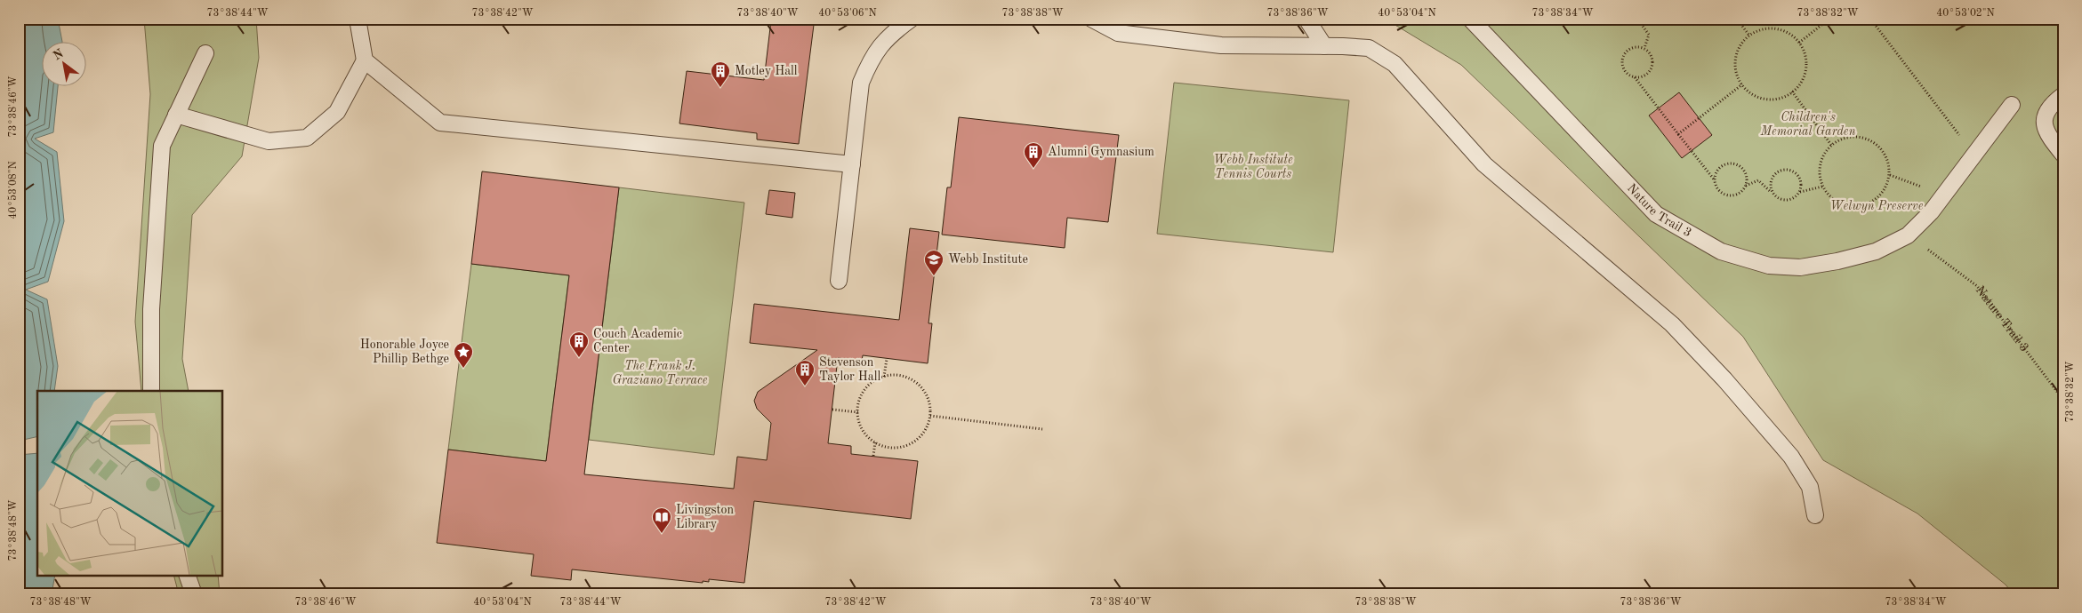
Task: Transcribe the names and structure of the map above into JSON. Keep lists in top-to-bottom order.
{
  "streets": {
    "lane": ["Nature Trail 3"]
  },
  "parks": [
    "Children's Memorial Garden",
    "Webb Institute Tennis Courts",
    "Welwyn Preserve",
    "The Frank J. Graziano Terrace"
  ],
  "places": {
    "building": [
      "Motley Hall",
      "Alumni Gymnasium",
      "Couch Academic Center",
      "Stevenson Taylor Hall"
    ],
    "school or university": ["Webb Institute"],
    "place": ["Honorable Joyce Phillip Bethge"],
    "library": ["Livingston Library"]
  },
  "north": "top left",
  "coordinates": [
    "73°38'44\"W",
    "73°38'42\"W",
    "73°38'40\"W",
    "40°53'06\"N",
    "73°38'38\"W",
    "73°38'36\"W",
    "40°53'04\"N",
    "73°38'34\"W",
    "73°38'32\"W",
    "40°53'02\"N",
    "73°38'46\"W",
    "40°53'08\"N",
    "73°38'48\"W"
  ]
}
